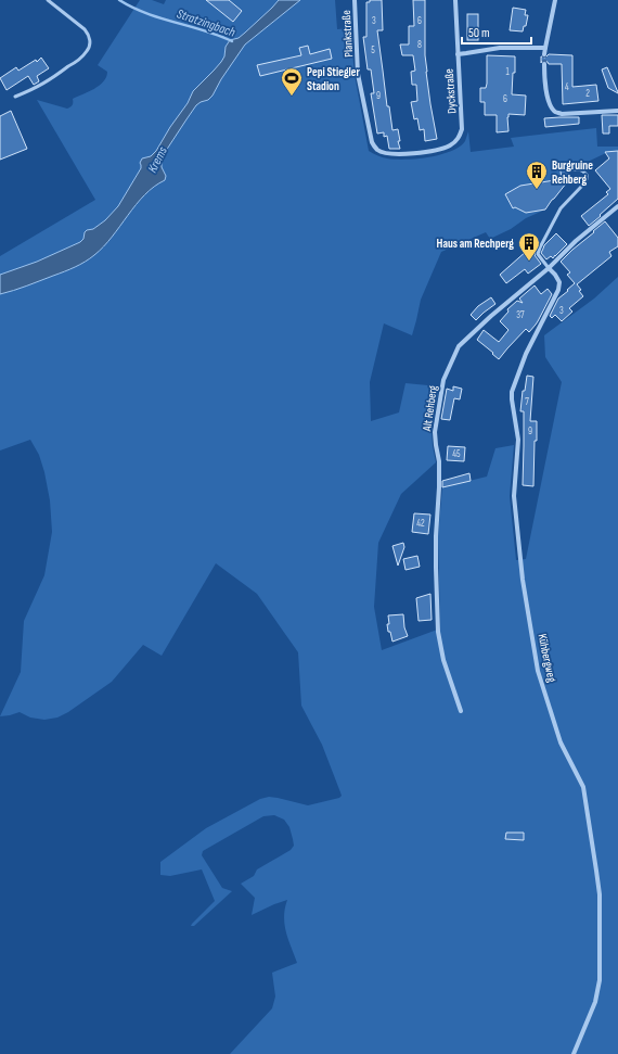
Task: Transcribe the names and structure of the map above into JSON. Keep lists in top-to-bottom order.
{
  "streets": {
    "street": [
      "Plankstraße",
      "Dyckstraße",
      "Alt Rehberg",
      "Kühbergweg"
    ]
  },
  "crossings": [
    ["Plankstraße", "Dyckstraße"],
    ["Alt Rehberg", "Kühbergweg"]
  ],
  "water": ["Stratzingbach", "Krems"],
  "places": {
    "sports": ["Pepi Stiegler Stadion"],
    "building": ["Burgruine Rehberg", "Haus am Rechperg"]
  },
  "house_numbers": [
    "3",
    "6",
    "8",
    "5",
    "1",
    "4",
    "2",
    "9",
    "6",
    "3",
    "37",
    "7",
    "9",
    "45",
    "42"
  ],
  "scale_bar": "50 m"
}
